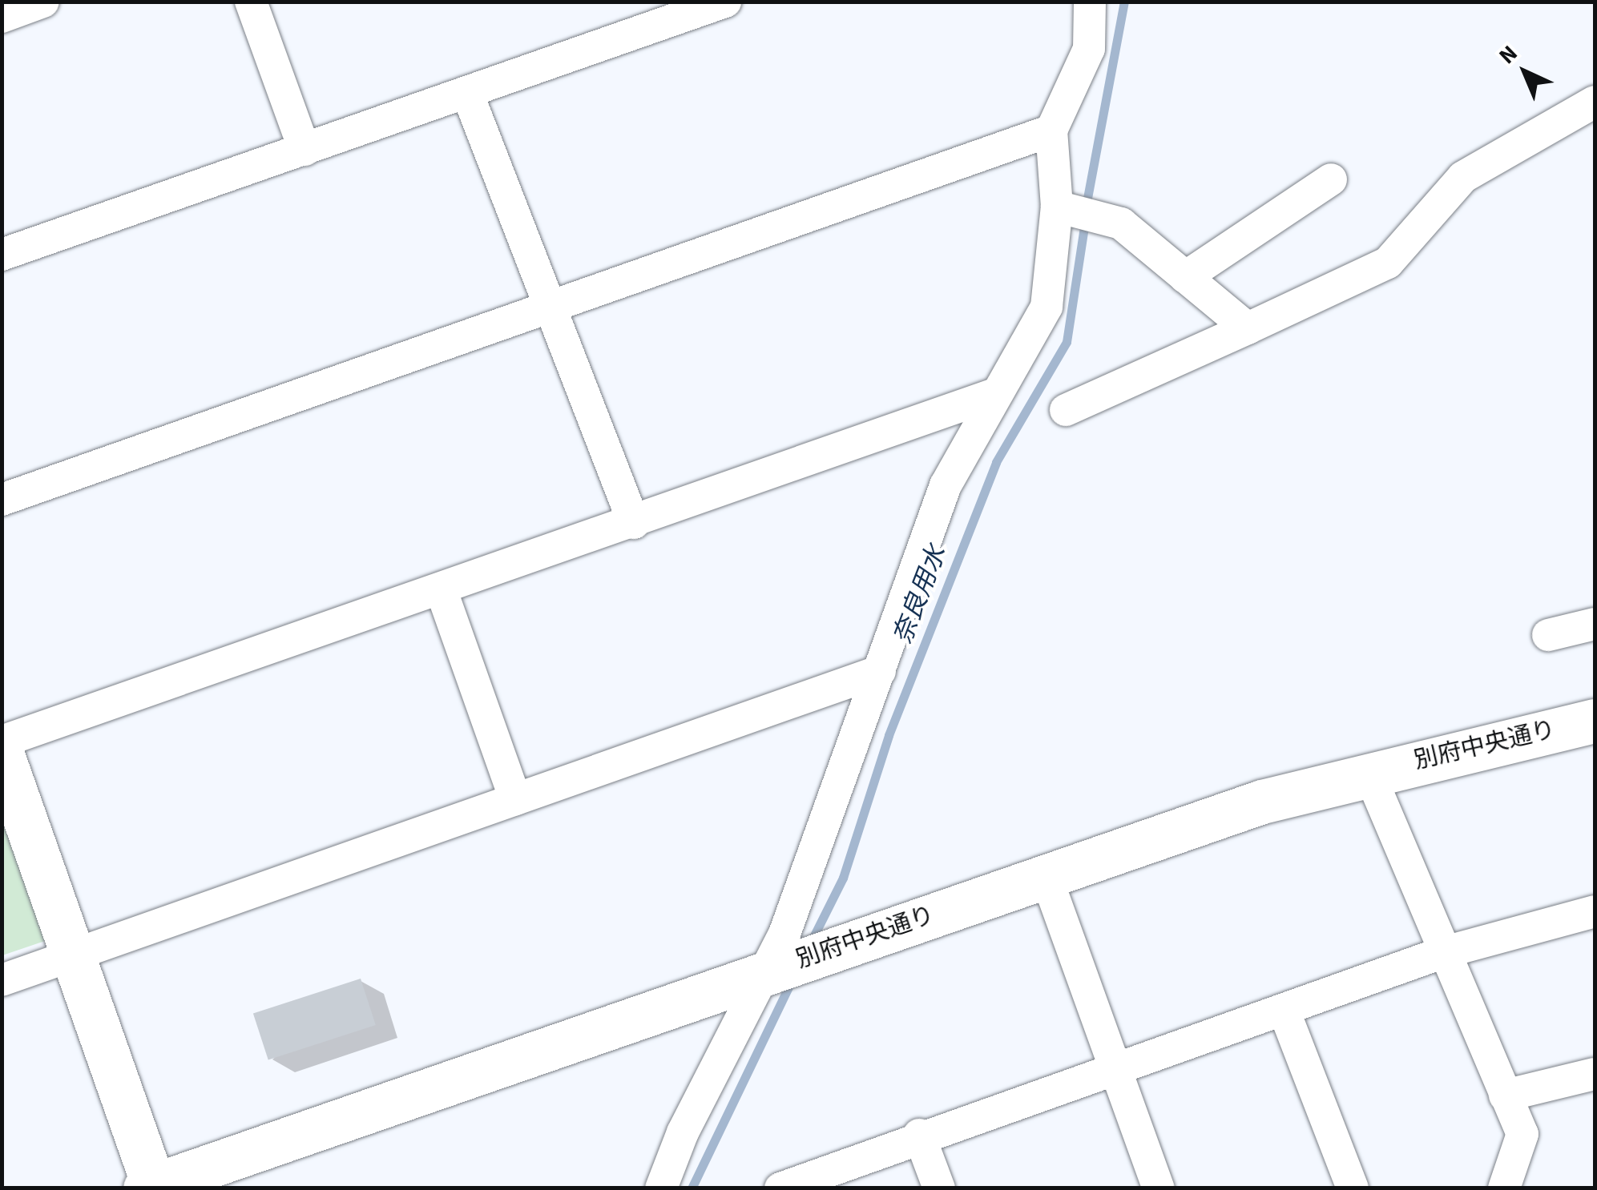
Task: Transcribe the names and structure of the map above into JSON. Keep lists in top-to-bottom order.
{
  "streets": {
    "street": ["別府中央通り"]
  },
  "water": ["奈良用水"],
  "north": "top left"
}
